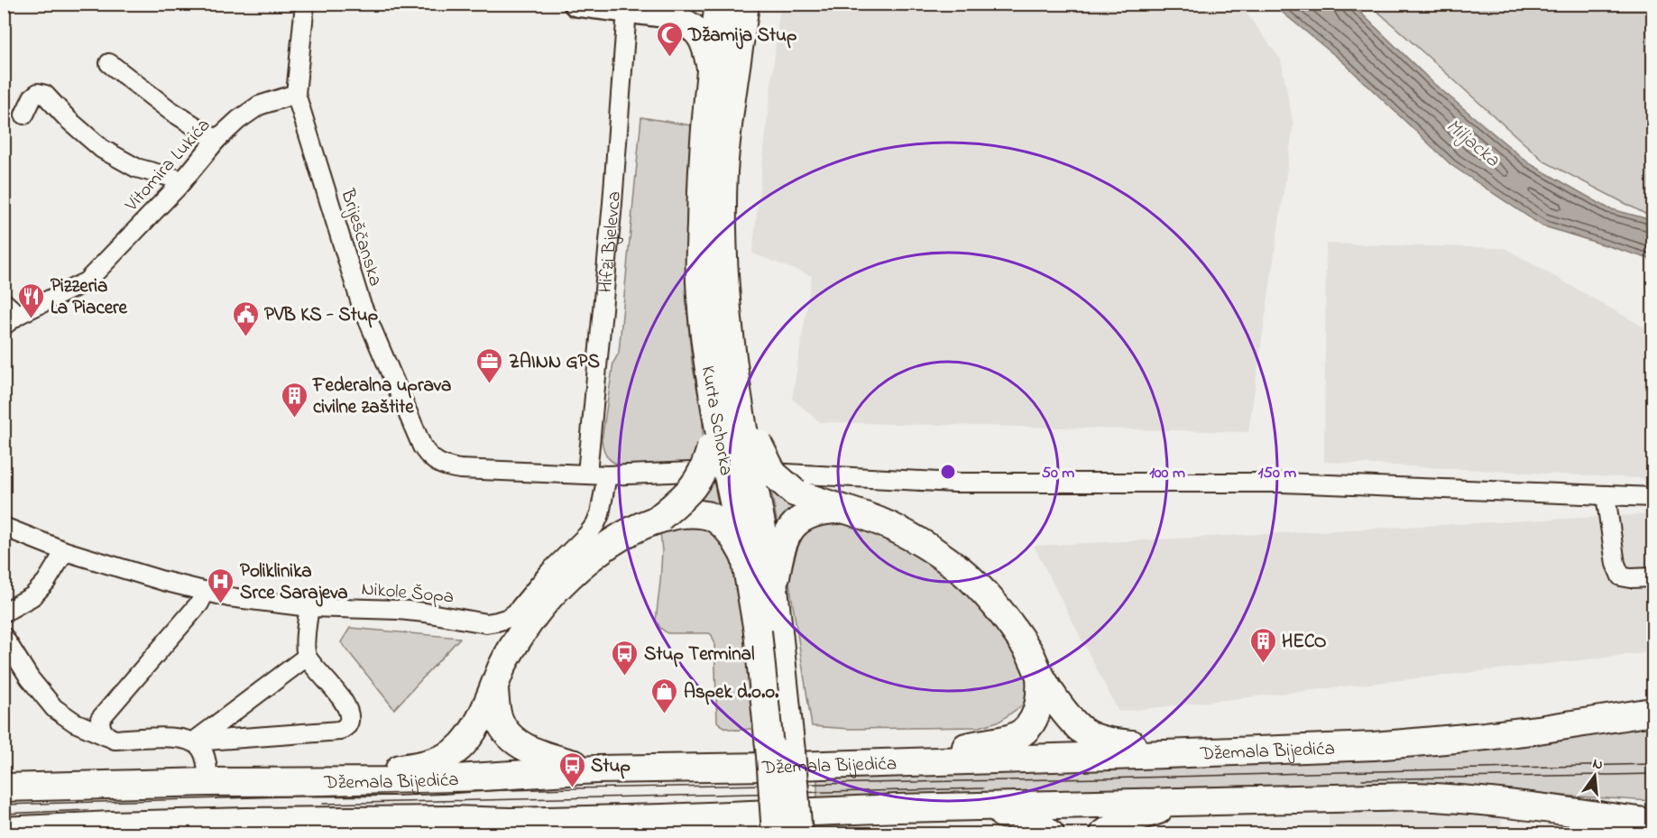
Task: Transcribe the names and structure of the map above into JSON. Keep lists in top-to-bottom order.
{
  "streets": {
    "main road": ["Kurta Schorka", "Džemala Bijedića"],
    "street": [
      "Vitomira Lukića",
      "Briješčanska",
      "Hifzi Bjelevca",
      "Nikole Šopa"
    ]
  },
  "crossings": [
    ["Vitomira Lukića", "Briješčanska"],
    ["Briješčanska", "Hifzi Bjelevca"],
    ["Briješčanska", "Nikole Šopa"]
  ],
  "water": ["Miljacka"],
  "places": {
    "mosque": ["Džamija Stup"],
    "restaurant": ["Pizzeria La Piacere"],
    "public building": ["PVB KS - Stup"],
    "office": ["ZAINN GPS"],
    "building": ["Federalna uprava civilne zaštite", "HECO"],
    "hospital": ["Poliklinika Srce Sarajeva"],
    "bus stop": ["Stup Terminal", "Stup"],
    "shop": ["Aspek d.o.o."]
  },
  "north": "top",
  "rings": ["50 m", "100 m", "150 m"]
}
